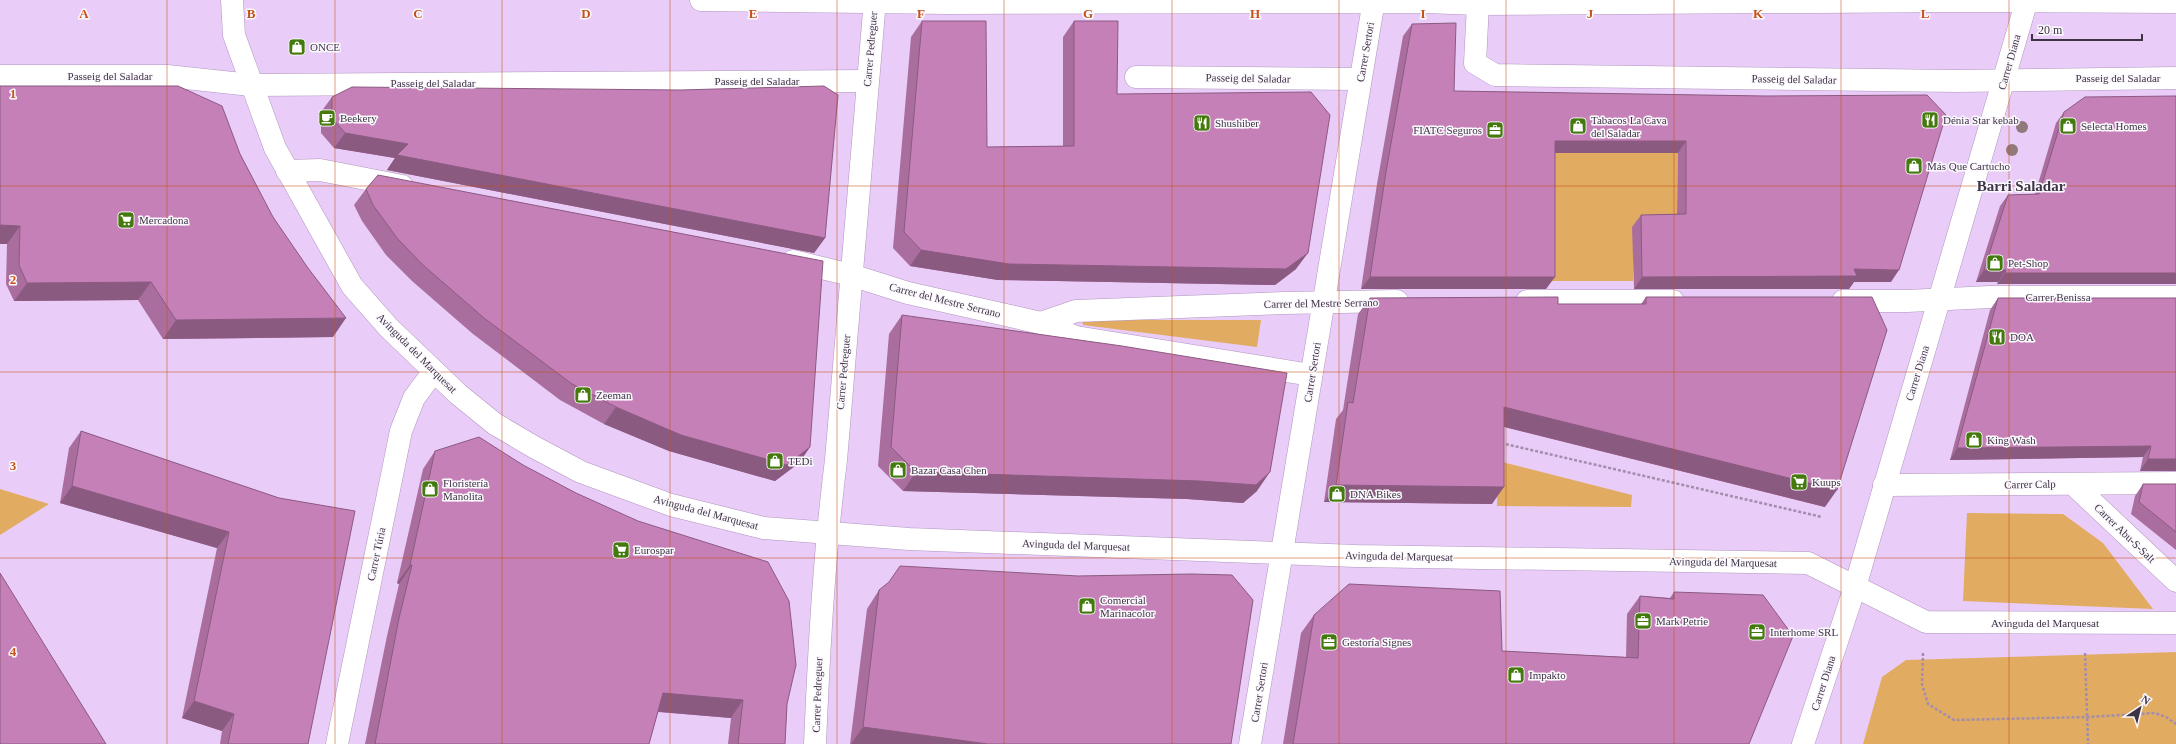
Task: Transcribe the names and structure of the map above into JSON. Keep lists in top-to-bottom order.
{
  "streets": {
    "street": [
      "Carrer Pedreguer",
      "Carrer Sertori",
      "Carrer Diana",
      "Passeig del Saladar",
      "Carrer Benissa",
      "Carrer del Mestre Serrano",
      "Avinguda del Marquesat",
      "Carrer Calp",
      "Carrer Abu-S-Salt",
      "Carrer Túria"
    ]
  },
  "crossings": [
    ["Carrer Pedreguer", "Passeig del Saladar"],
    ["Carrer Pedreguer", "Carrer del Mestre Serrano"],
    ["Carrer Pedreguer", "Avinguda del Marquesat"],
    ["Carrer Sertori", "Passeig del Saladar"],
    ["Carrer Sertori", "Carrer del Mestre Serrano"],
    ["Carrer Sertori", "Avinguda del Marquesat"],
    ["Carrer Diana", "Passeig del Saladar"],
    ["Carrer Diana", "Carrer Benissa"],
    ["Carrer Diana", "Avinguda del Marquesat"],
    ["Carrer Diana", "Carrer Calp"],
    ["Passeig del Saladar", "Avinguda del Marquesat"],
    ["Avinguda del Marquesat", "Carrer Túria"],
    ["Carrer Calp", "Carrer Abu-S-Salt"]
  ],
  "districts": ["Barri Saladar"],
  "places": {
    "shop": [
      "ONCE",
      "Tabacos La Cava del Saladar",
      "Selecta Homes",
      "Más Que Cartucho",
      "Pet-Shop",
      "Zeeman",
      "King Wash",
      "TEDi",
      "Bazar Casa Chen",
      "Floristería Manolita",
      "DNA Bikes",
      "Comercial Marinacolor",
      "Impakto"
    ],
    "cafe": ["Beekery"],
    "restaurant": ["Dénia Star kebab", "Shushiber", "DOA"],
    "office": [
      "FIATC Seguros",
      "Mark Petrie",
      "Interhome SRL",
      "Gestoría Signes"
    ],
    "supermarket": ["Mercadona", "Kuups", "Eurospar"]
  },
  "scale_bar": "20 m",
  "north": "top right",
  "grid": {
    "columns": [
      "A",
      "B",
      "C",
      "D",
      "E",
      "F",
      "G",
      "H",
      "I",
      "J",
      "K",
      "L"
    ],
    "rows": [
      "1",
      "2",
      "3",
      "4"
    ]
  }
}
